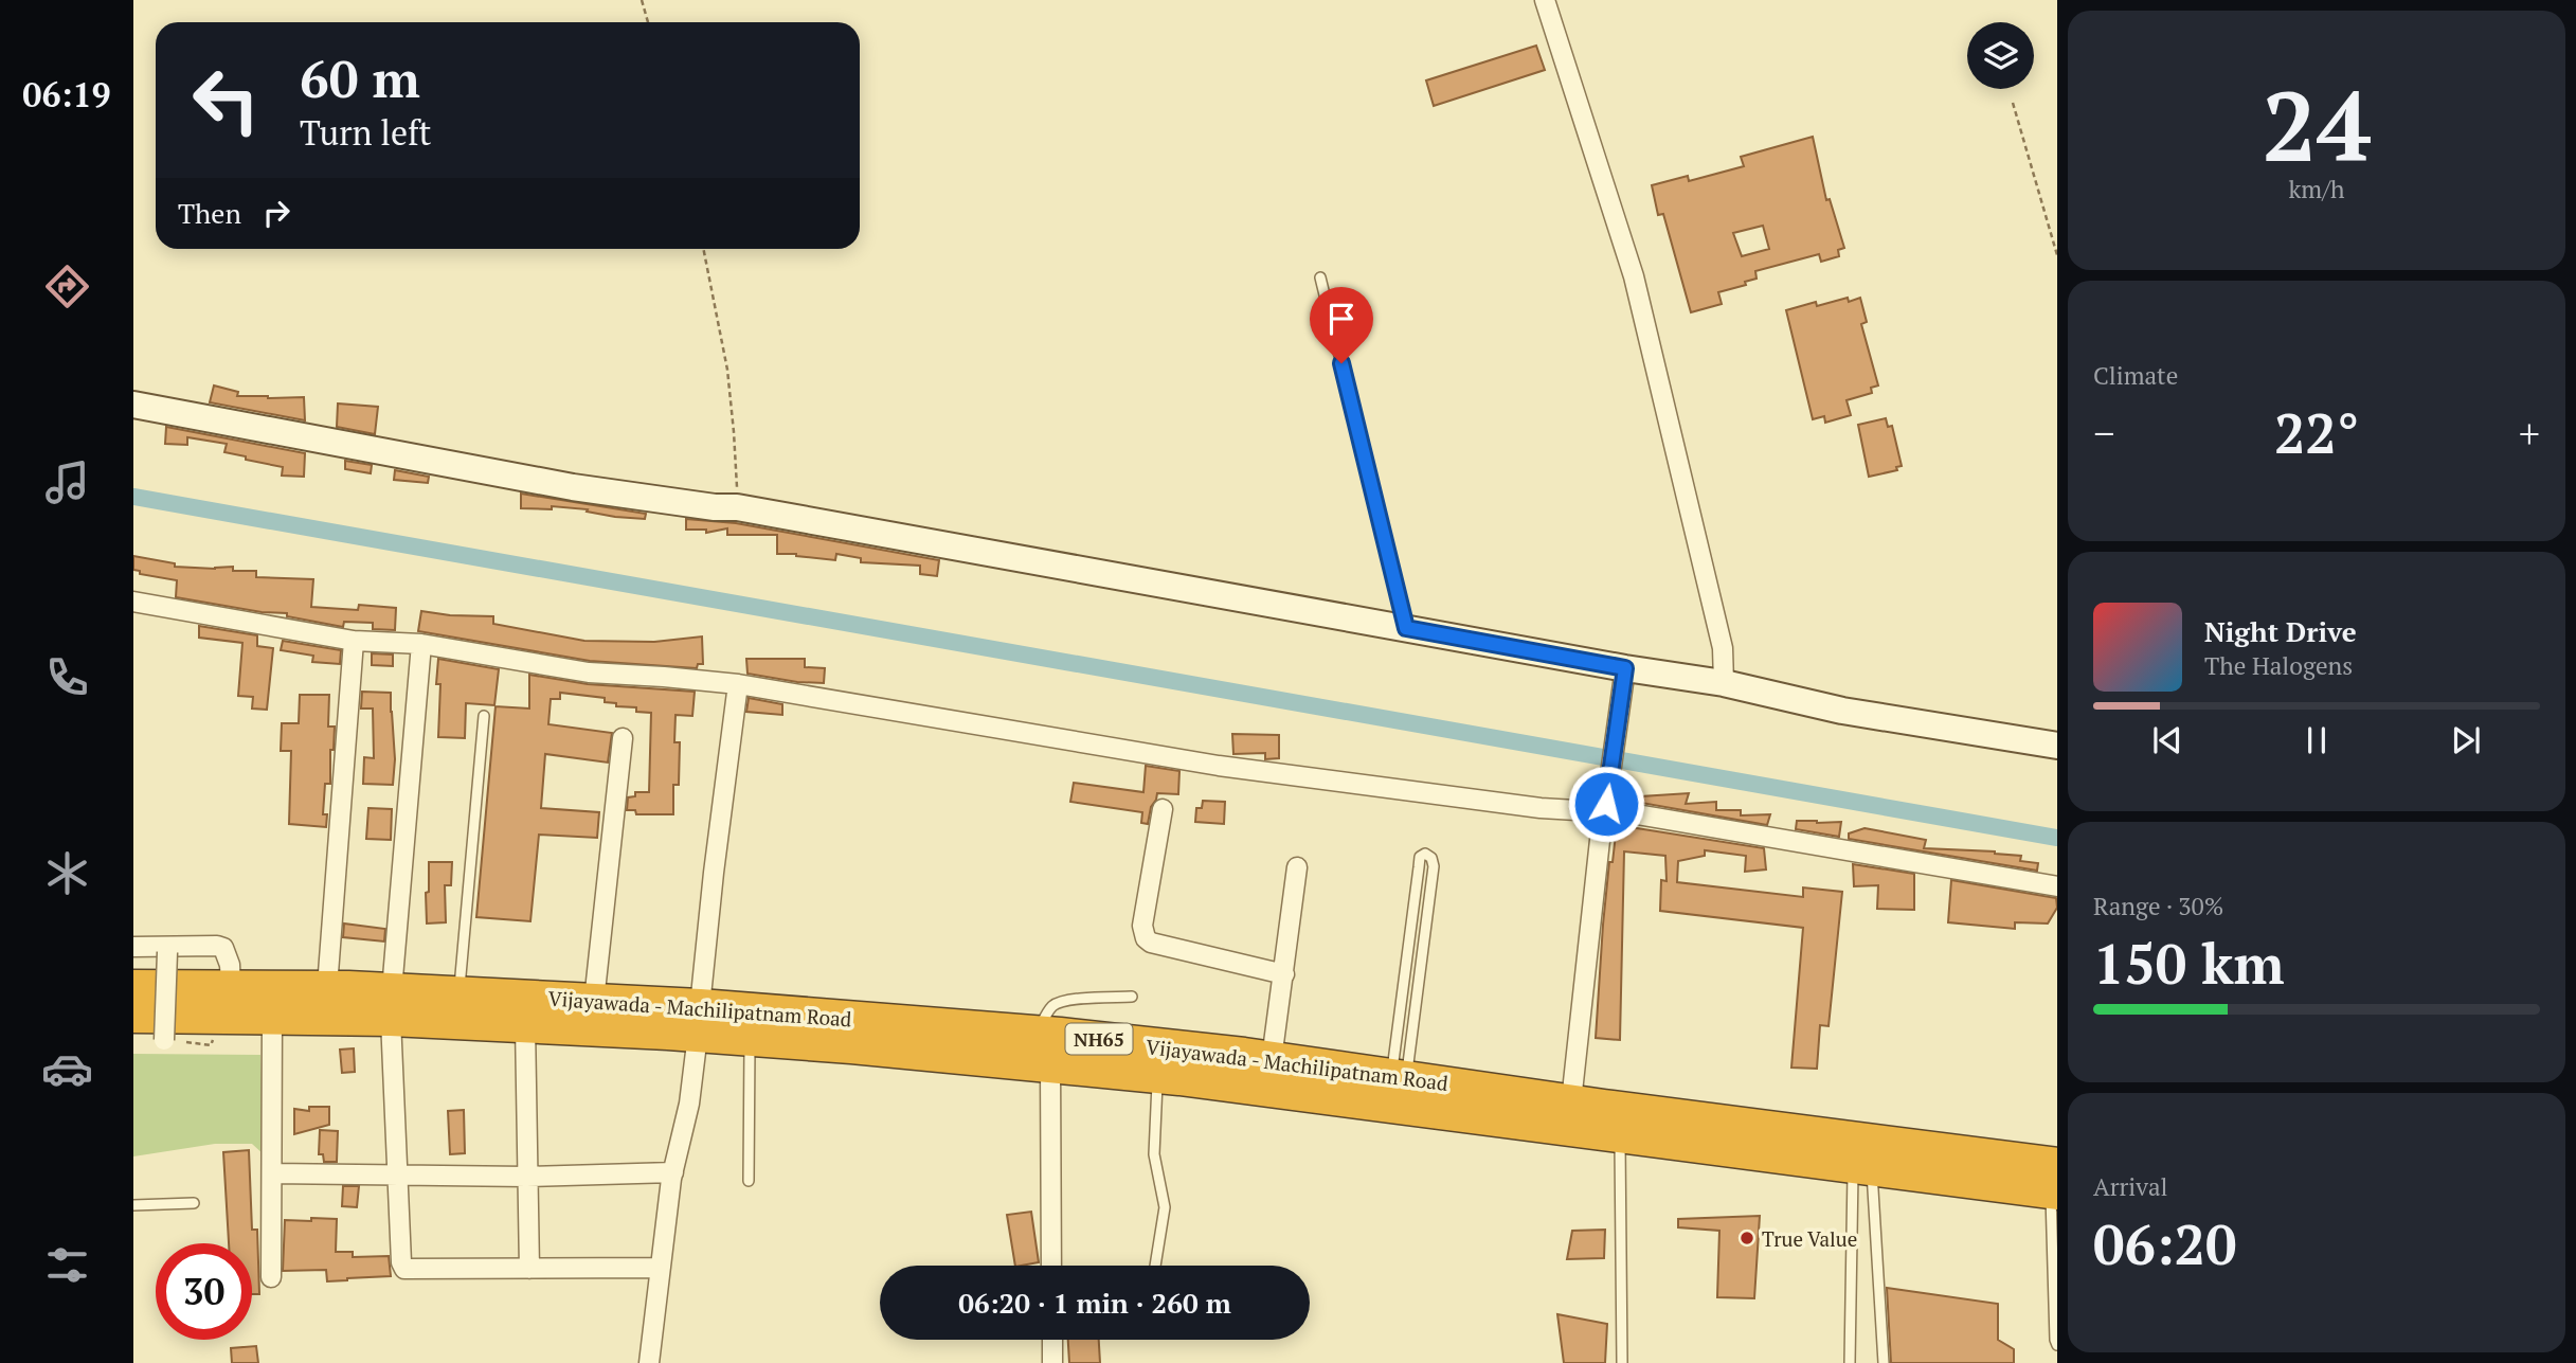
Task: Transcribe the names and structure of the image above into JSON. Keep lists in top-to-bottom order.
{
  "streets": {
    "highway": ["Vijayawada - Machilipatnam Road", "NH65"]
  },
  "places": ["True Value"],
  "page": {
    "tabs": "06:19",
    "tile": [
      ["24", "km/h"],
      "Climate",
      ["Range · 30%", "150 km"],
      ["Arrival", "06:20"]
    ],
    "turn": ["60 m", "Turn left"],
    "then": "Then",
    "heat": ["−", "22°", "+"],
    "song": ["Night Drive", "The Halogens"],
    "limit": "30",
    "trip": "06:20 · 1 min · 260 m"
  }
}
